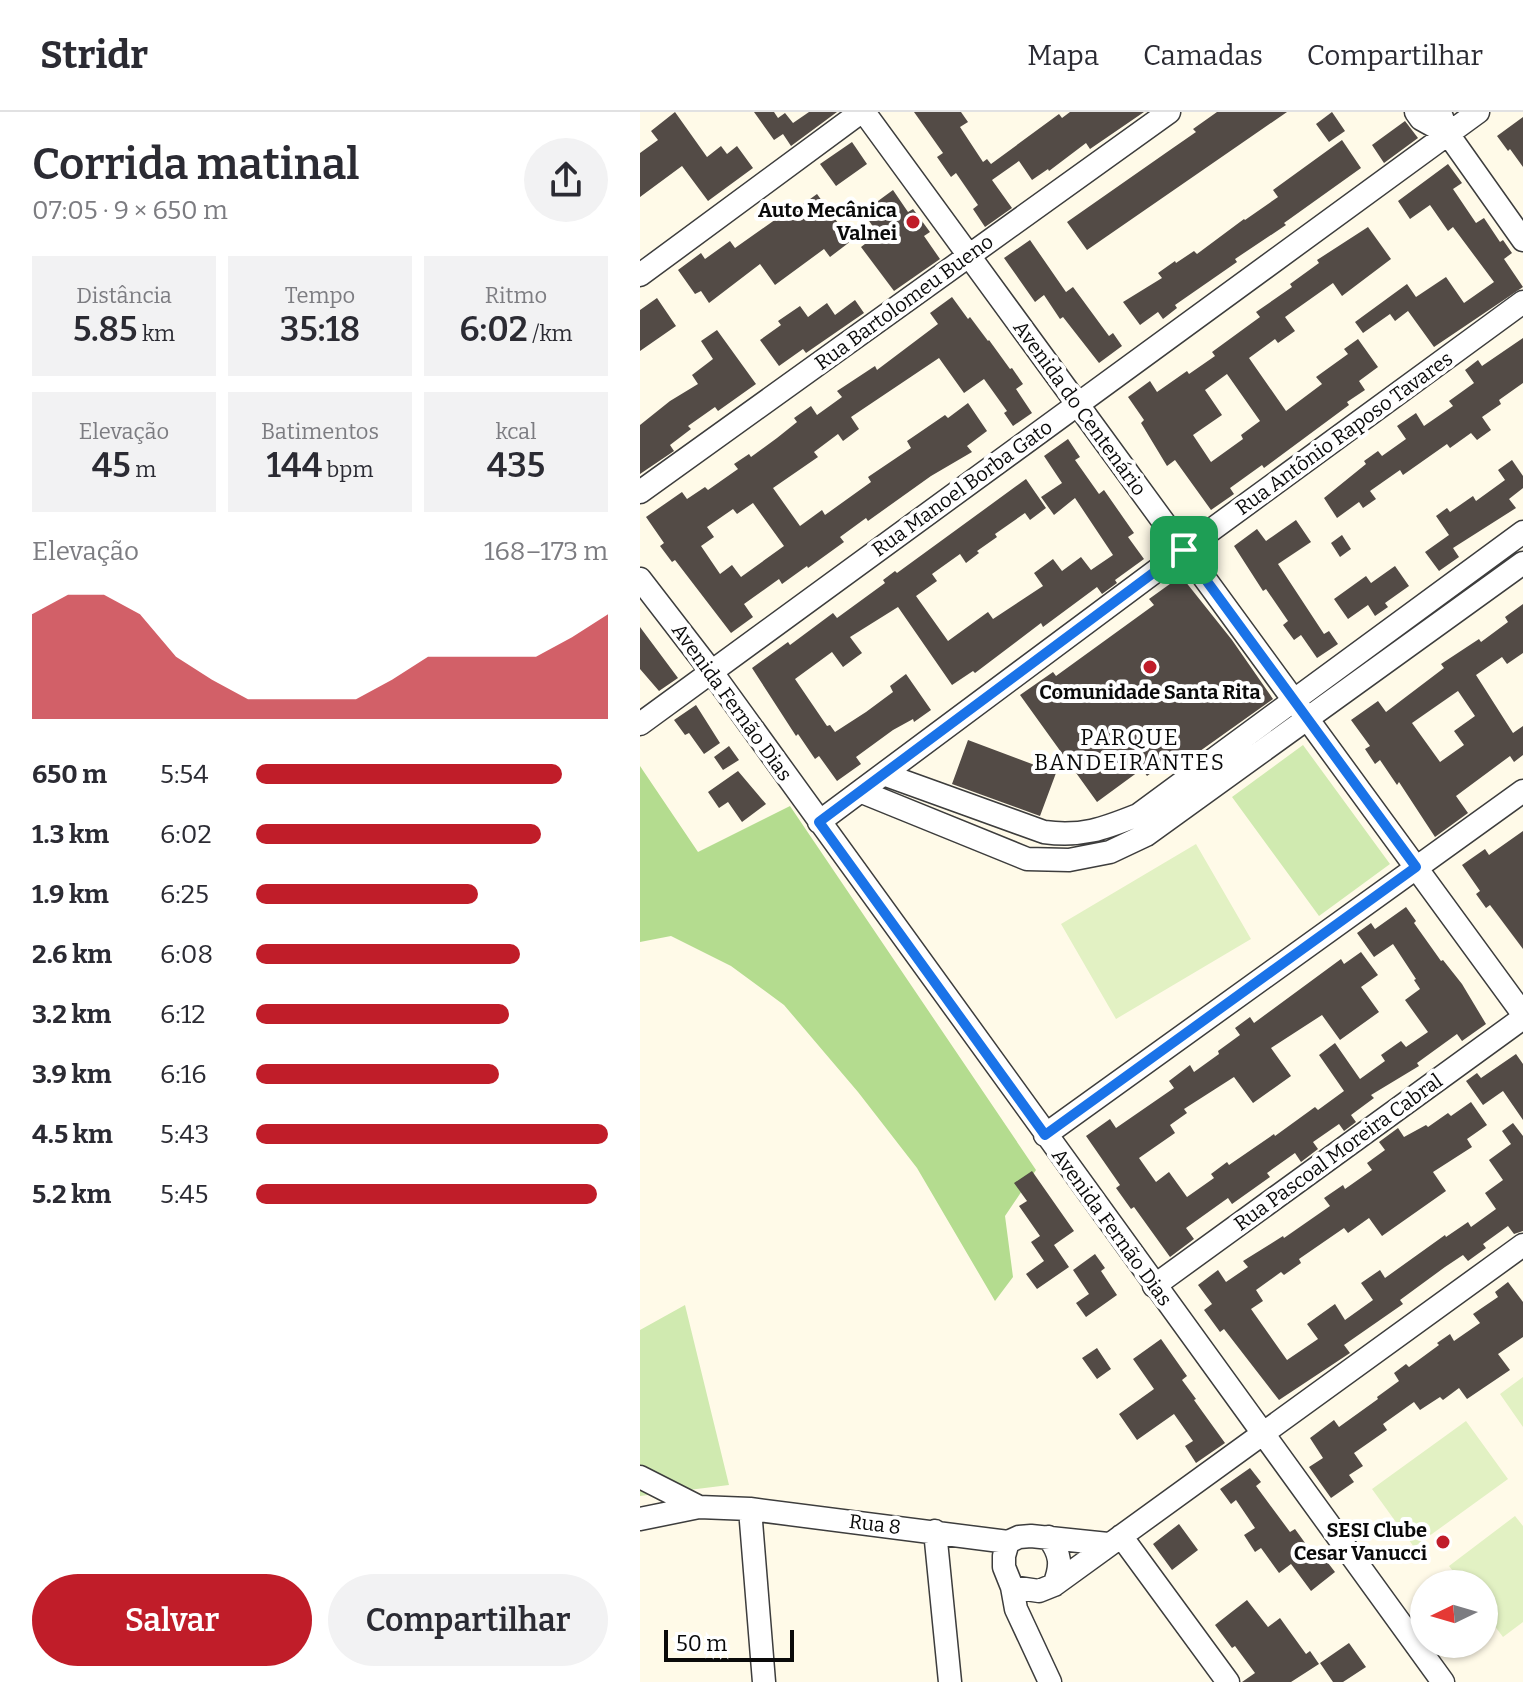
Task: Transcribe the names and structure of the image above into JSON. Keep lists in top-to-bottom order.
{
  "streets": {
    "street": [
      "Rua Bartolomeu Bueno",
      "Avenida do Centenário",
      "Rua Antônio Raposo Tavares",
      "Rua Manoel Borba Gato",
      "Avenida Fernão Dias",
      "Rua Pascoal Moreira Cabral",
      "Rua 8"
    ]
  },
  "crossings": [
    ["Rua Bartolomeu Bueno", "Avenida do Centenário"],
    ["Avenida do Centenário", "Rua Antônio Raposo Tavares"],
    ["Avenida do Centenário", "Rua Manoel Borba Gato"],
    ["Avenida do Centenário", "Rua Pascoal Moreira Cabral"],
    ["Rua Antônio Raposo Tavares", "Avenida Fernão Dias"],
    ["Rua Manoel Borba Gato", "Avenida Fernão Dias"],
    ["Avenida Fernão Dias", "Rua Pascoal Moreira Cabral"]
  ],
  "districts": ["PARQUE BANDEIRANTES"],
  "places": ["Auto Mecânica Valnei", "Comunidade Santa Rita", "SESI Clube Cesar Vanucci"],
  "scale_bar": "50 m",
  "north": "left",
  "page": {
    "header": "Stridr",
    "nav": ["Mapa", "Camadas", "Compartilhar"],
    "heading": ["Corrida matinal", "07:05 · 9 × 650 m"],
    "stats": [
      ["Distância", "5.85 km"],
      ["Tempo", "35:18"],
      ["Ritmo", "6:02 /km"],
      ["Elevação", "45 m"],
      ["Batimentos", "144 bpm"],
      ["kcal", "435"]
    ],
    "chart": ["Elevação", "168–173 m"],
    "list": [
      {
        "name": "650 m",
        "note": "5:54"
      },
      {
        "name": "1.3 km",
        "note": "6:02"
      },
      {
        "name": "1.9 km",
        "note": "6:25"
      },
      {
        "name": "2.6 km",
        "note": "6:08"
      },
      {
        "name": "3.2 km",
        "note": "6:12"
      },
      {
        "name": "3.9 km",
        "note": "6:16"
      },
      {
        "name": "4.5 km",
        "note": "5:43"
      },
      {
        "name": "5.2 km",
        "note": "5:45"
      }
    ],
    "buttons": ["Salvar", "Compartilhar"],
    "scale": "50 m"
  }
}
